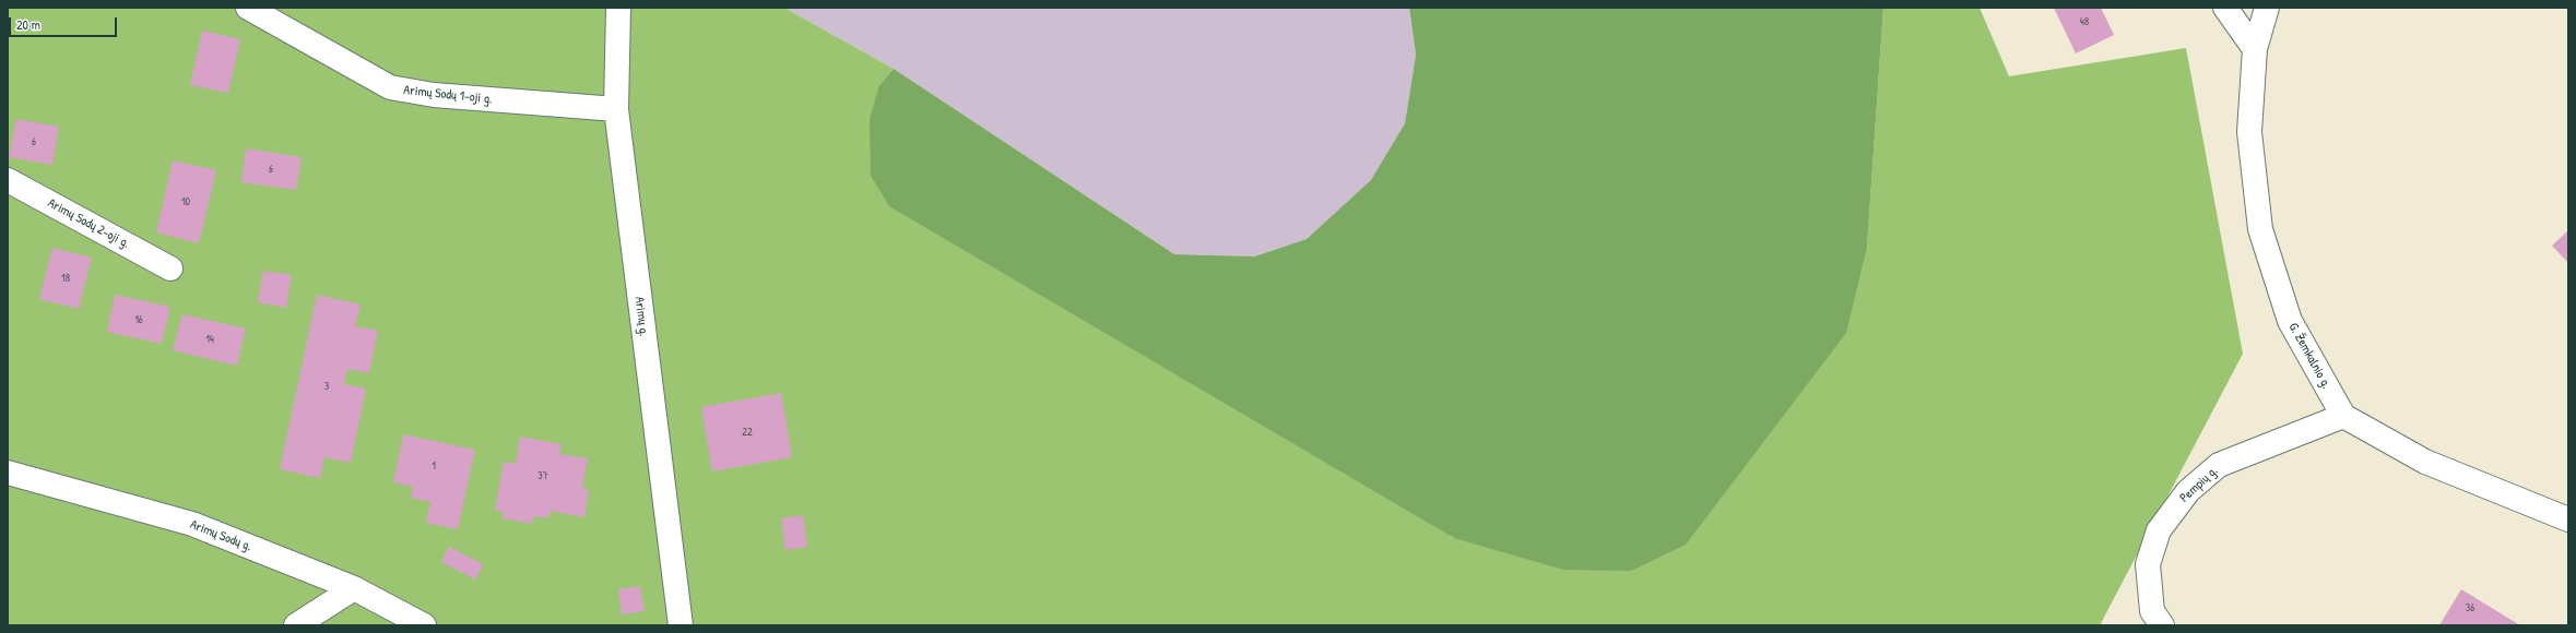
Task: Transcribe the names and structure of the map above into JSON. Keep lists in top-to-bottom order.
{
  "streets": {
    "street": [
      "Arimų Sodų 1-oji g.",
      "Arimų Sodų 2-oji g.",
      "Arimų g.",
      "G. Žemkalnio g.",
      "Pempių g.",
      "Arimų Sodų g."
    ]
  },
  "crossings": [
    ["Arimų Sodų 1-oji g.", "Arimų g."],
    ["G. Žemkalnio g.", "Pempių g."]
  ],
  "house_numbers": [
    "48",
    "6",
    "6",
    "10",
    "18",
    "16",
    "14",
    "3",
    "22",
    "1",
    "37",
    "36"
  ],
  "scale_bar": "20 m"
}
